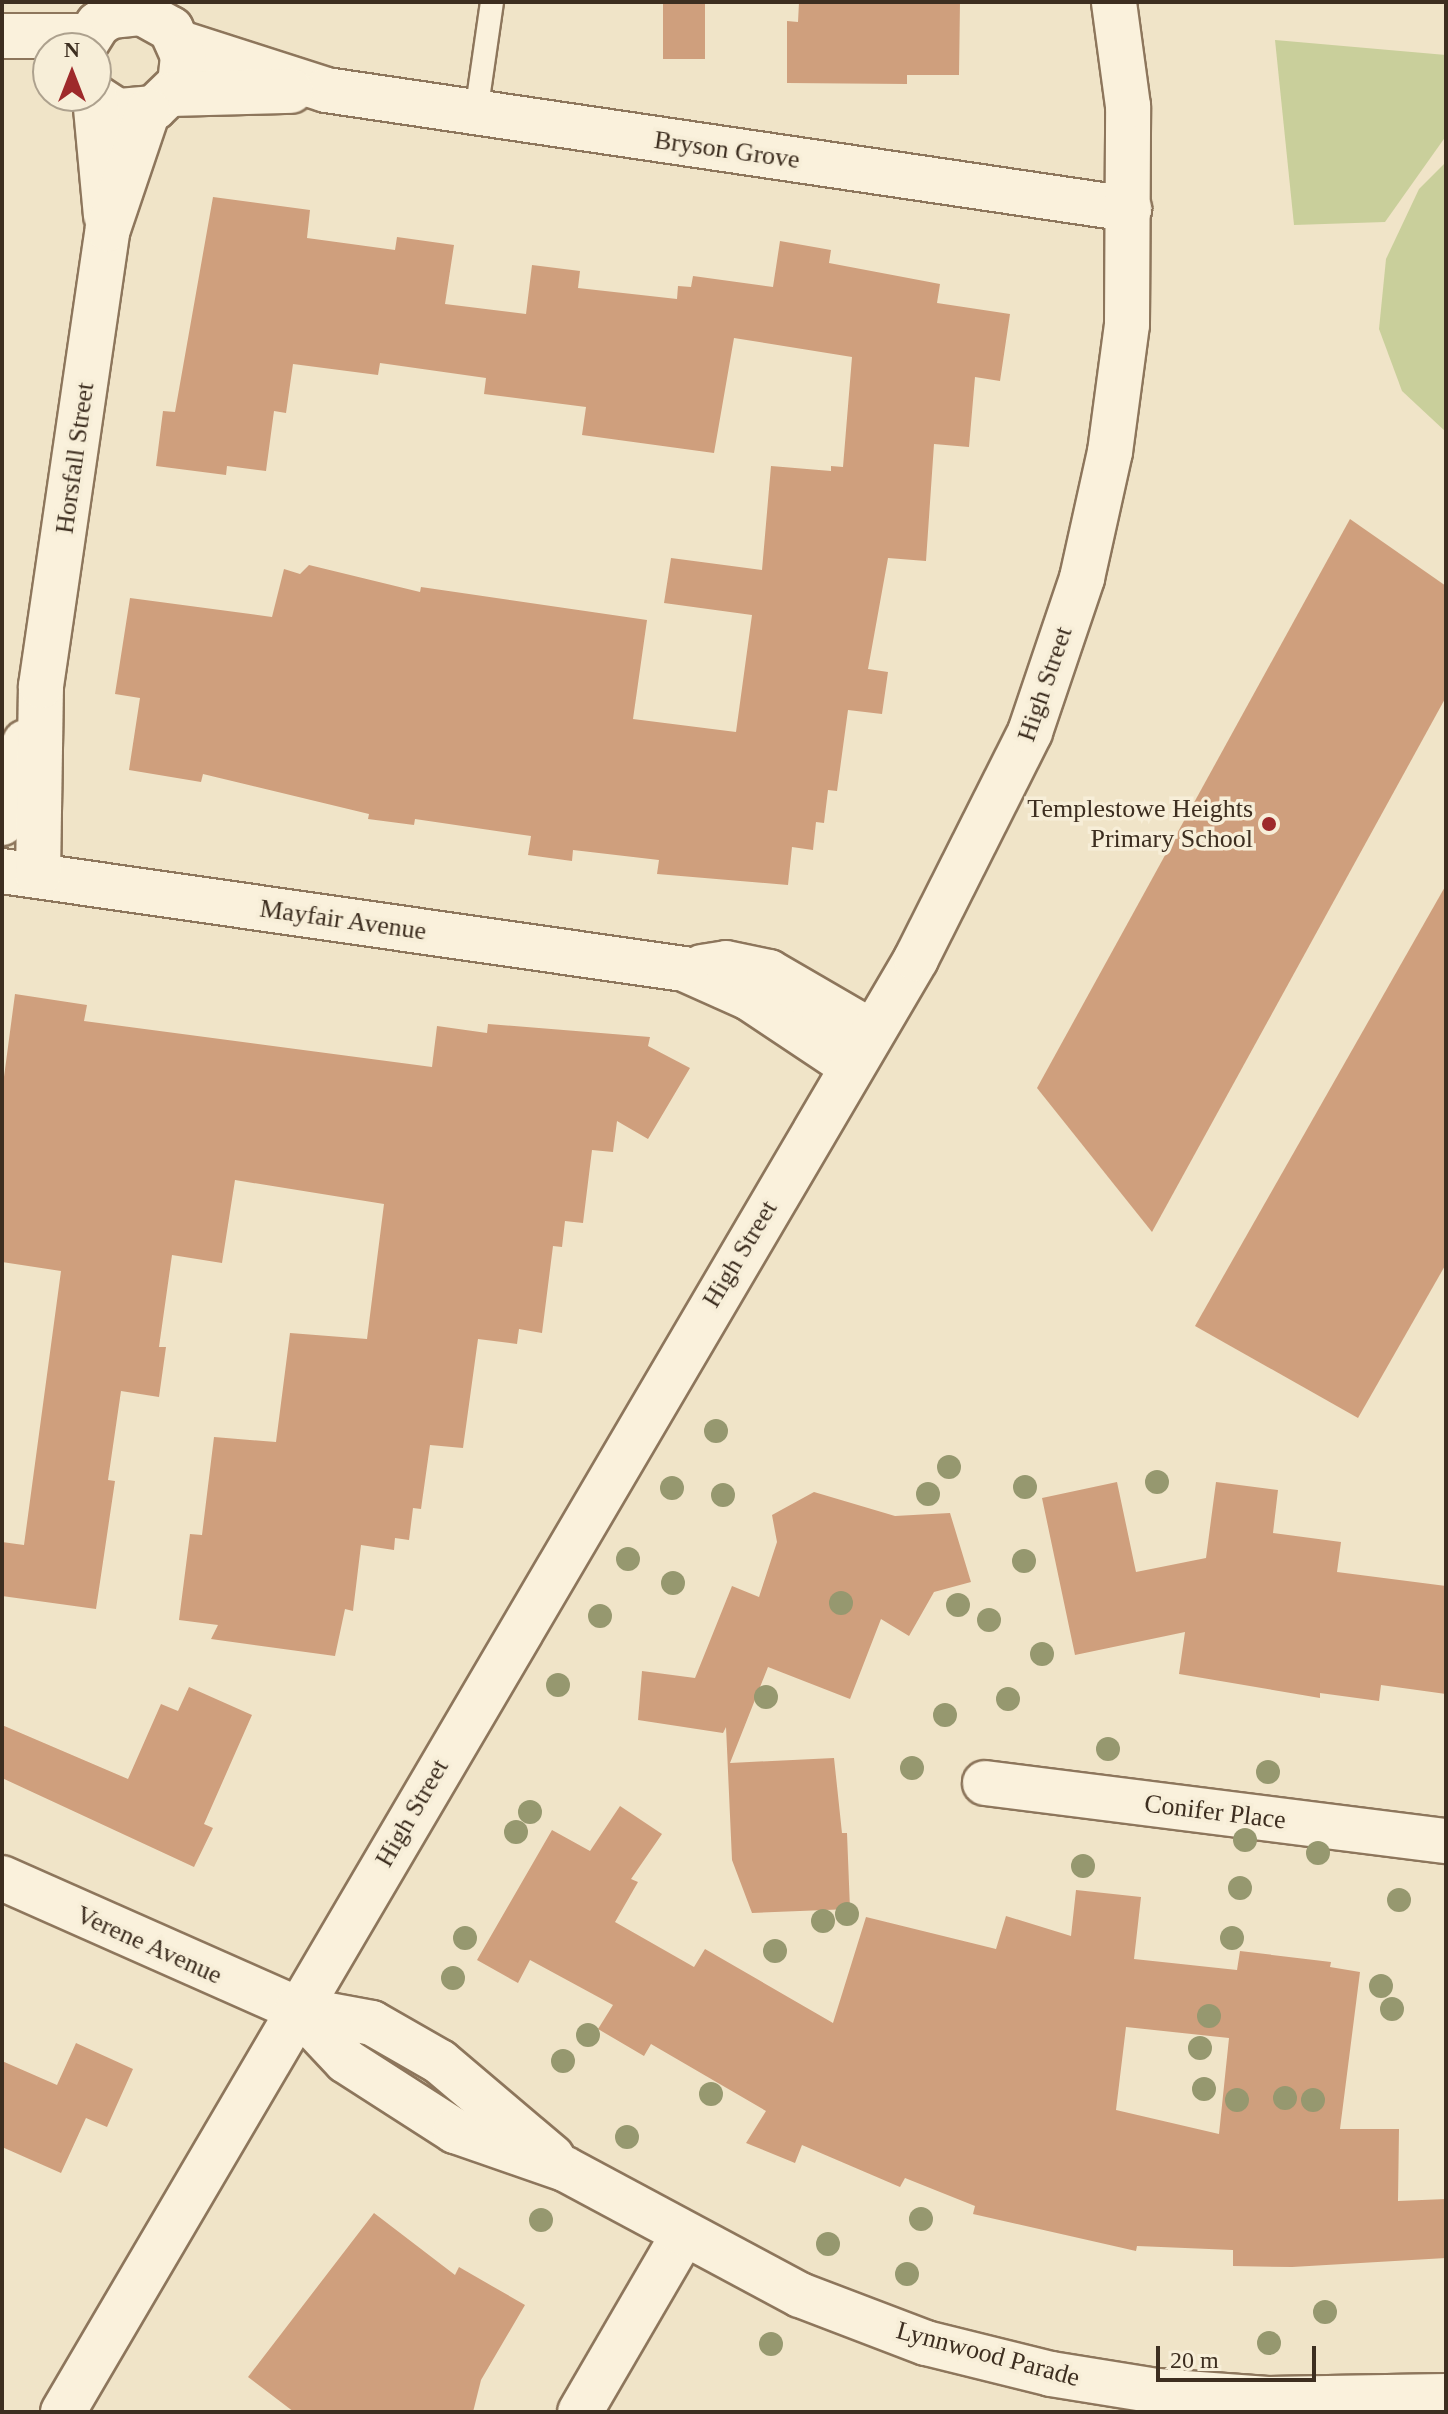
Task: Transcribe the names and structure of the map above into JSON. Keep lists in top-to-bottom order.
{
  "streets": {
    "street": [
      "Bryson Grove",
      "Horsfall Street",
      "High Street",
      "Mayfair Avenue",
      "Conifer Place",
      "Verene Avenue",
      "Lynnwood Parade"
    ]
  },
  "crossings": [
    ["Bryson Grove", "Horsfall Street"],
    ["Bryson Grove", "High Street"],
    ["Horsfall Street", "Mayfair Avenue"],
    ["High Street", "Mayfair Avenue"],
    ["High Street", "Verene Avenue"],
    ["High Street", "Lynnwood Parade"],
    ["Verene Avenue", "Lynnwood Parade"]
  ],
  "places": ["Templestowe Heights Primary School"],
  "scale_bar": "20 m",
  "north": "top"
}
